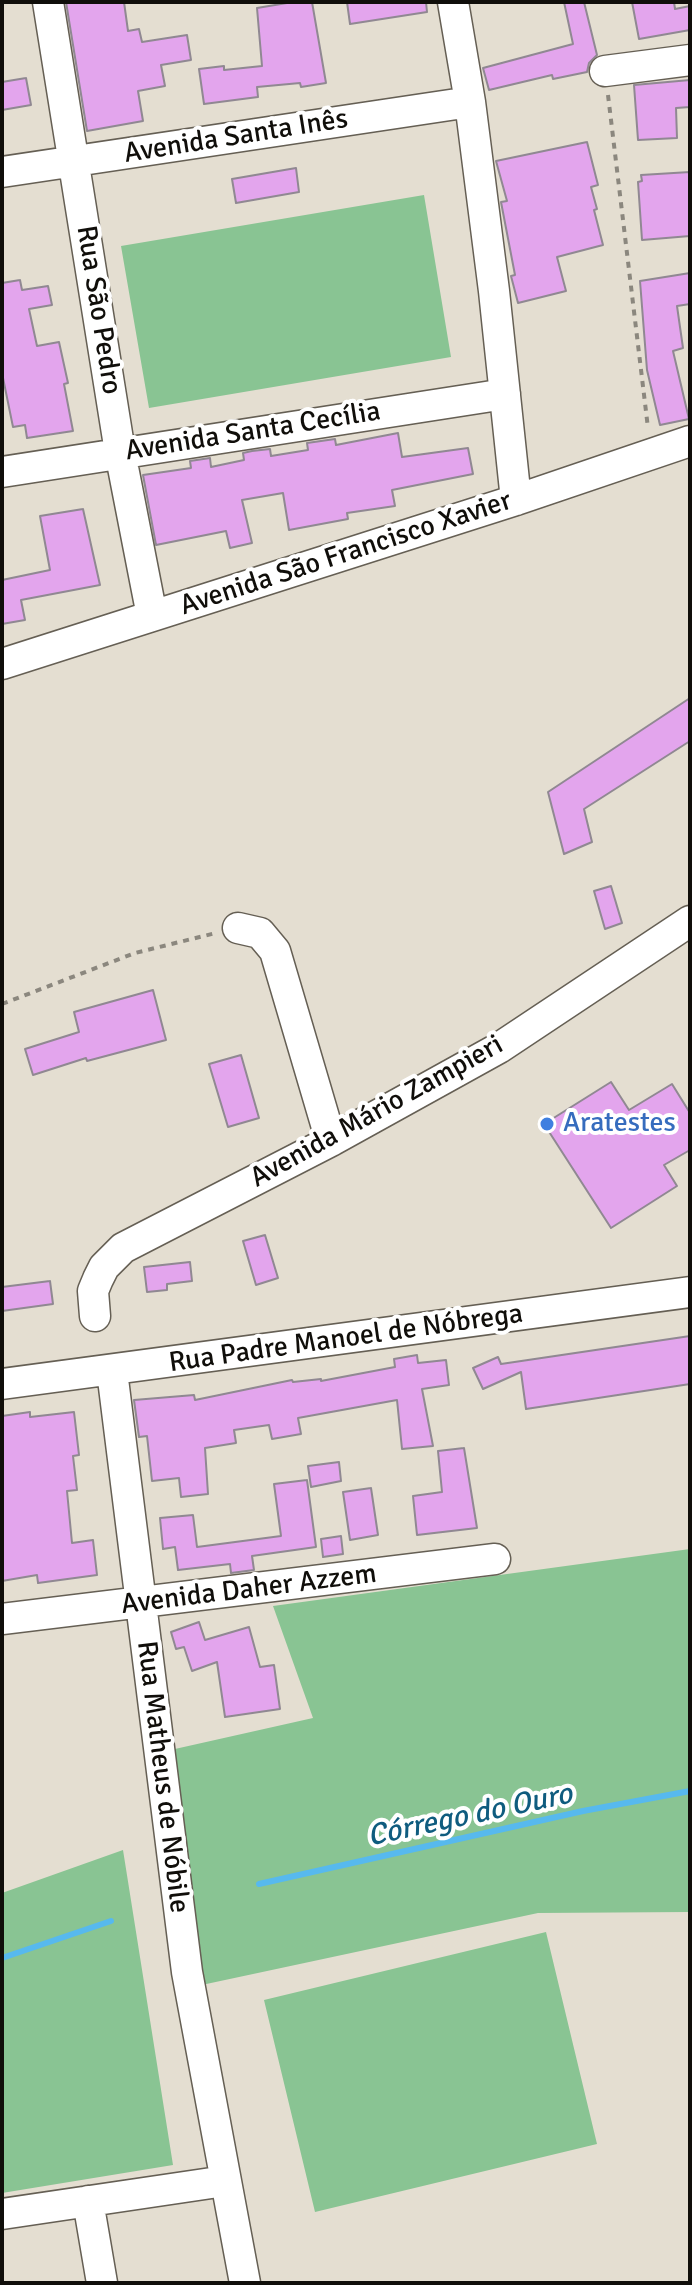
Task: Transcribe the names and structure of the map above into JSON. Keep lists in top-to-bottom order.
{
  "streets": {
    "street": [
      "Avenida Santa Inês",
      "Rua São Pedro",
      "Avenida Santa Cecília",
      "Avenida São Francisco Xavier",
      "Avenida Mário Zampieri",
      "Rua Padre Manoel de Nóbrega",
      "Avenida Daher Azzem",
      "Rua Matheus de Nóbile"
    ]
  },
  "crossings": [
    ["Avenida Santa Inês", "Rua São Pedro"],
    ["Rua São Pedro", "Avenida Santa Cecília"],
    ["Rua São Pedro", "Avenida São Francisco Xavier"],
    ["Rua Padre Manoel de Nóbrega", "Rua Matheus de Nóbile"],
    ["Avenida Daher Azzem", "Rua Matheus de Nóbile"]
  ],
  "water": ["Córrego do Ouro"],
  "places": ["Aratestes"]
}
